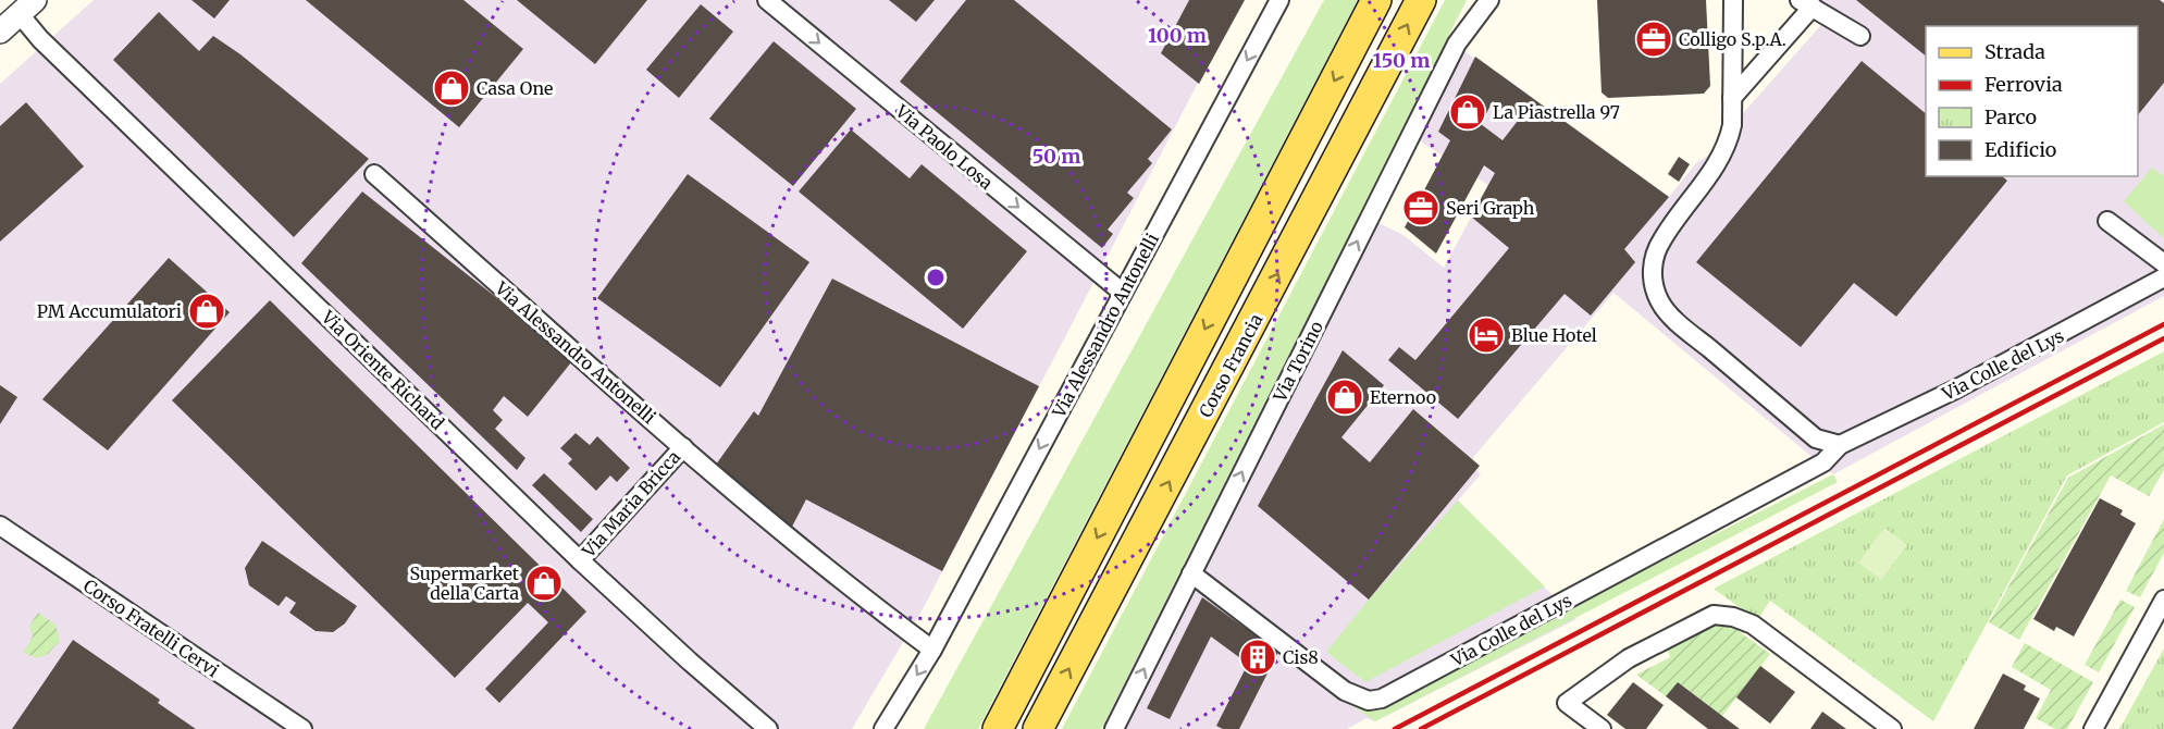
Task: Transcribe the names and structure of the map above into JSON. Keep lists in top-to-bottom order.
{
  "streets": {
    "main road": ["Corso Francia"],
    "street": [
      "Via Paolo Losa",
      "Via Alessandro Antonelli",
      "Via Torino",
      "Via Colle del Lys",
      "Via Oriente Richard",
      "Via Maria Bricca",
      "Corso Fratelli Cervi"
    ]
  },
  "crossings": [
    ["Via Paolo Losa", "Via Alessandro Antonelli"],
    ["Via Alessandro Antonelli", "Via Maria Bricca"],
    ["Via Torino", "Via Colle del Lys"],
    ["Via Oriente Richard", "Via Maria Bricca"]
  ],
  "one_way": ["Via Paolo Losa", "Via Alessandro Antonelli", "Via Torino"],
  "places": {
    "office": ["Colligo S.p.A.", "Seri Graph"],
    "shop": [
      "Casa One",
      "La Piastrella 97",
      "PM Accumulatori",
      "Eternoo",
      "Supermarket della Carta"
    ],
    "hotel": ["Blue Hotel"],
    "building": ["Cis8"]
  },
  "legend": [
    "Strada",
    "Ferrovia",
    "Parco",
    "Edificio"
  ],
  "rings": ["100 m", "150 m", "50 m"]
}
